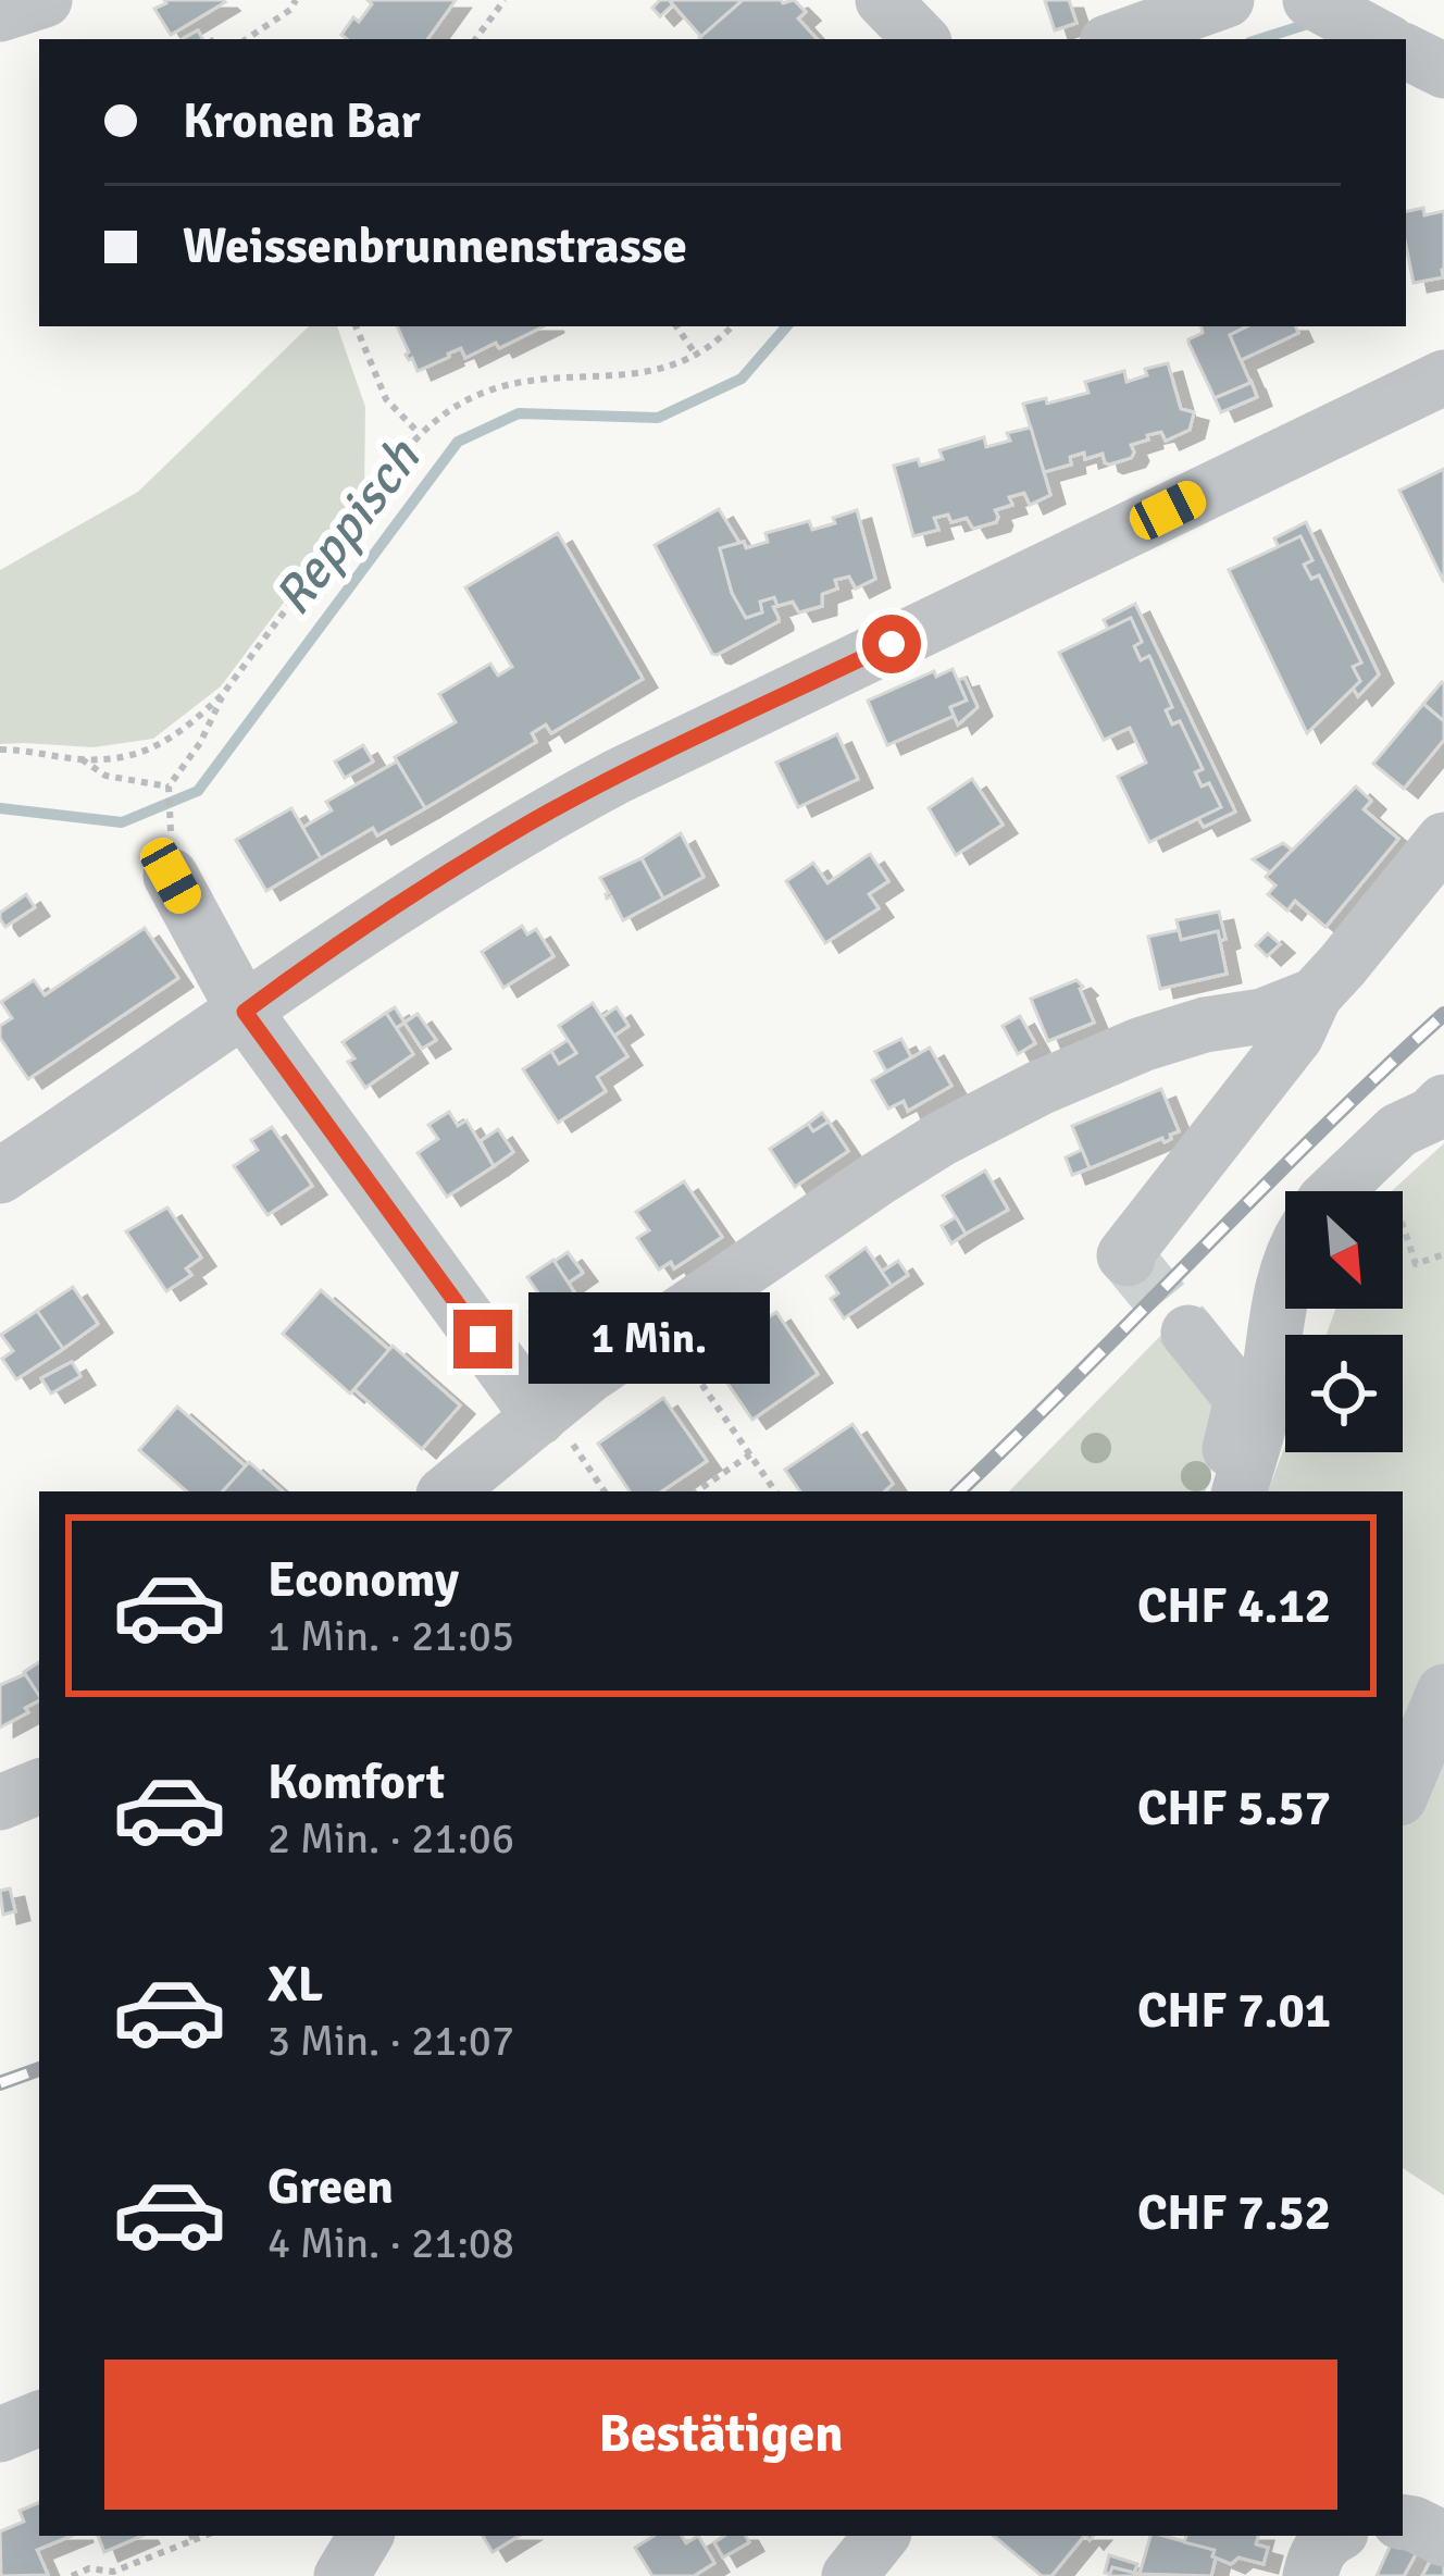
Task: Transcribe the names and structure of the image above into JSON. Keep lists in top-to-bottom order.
{
  "water": ["Reppisch"],
  "north": "bottom right",
  "page": {
    "banner": ["Kronen Bar", "Weissenbrunnenstrasse"],
    "bubble": "1 Min.",
    "list": [
      {
        "name": "Economy",
        "note": "1 Min. · 21:05",
        "value": "CHF 4.12"
      },
      {
        "name": "Komfort",
        "note": "2 Min. · 21:06",
        "value": "CHF 5.57"
      },
      {
        "name": "XL",
        "note": "3 Min. · 21:07",
        "value": "CHF 7.01"
      },
      {
        "name": "Green",
        "note": "4 Min. · 21:08",
        "value": "CHF 7.52"
      }
    ],
    "buttons": "Bestätigen"
  }
}
